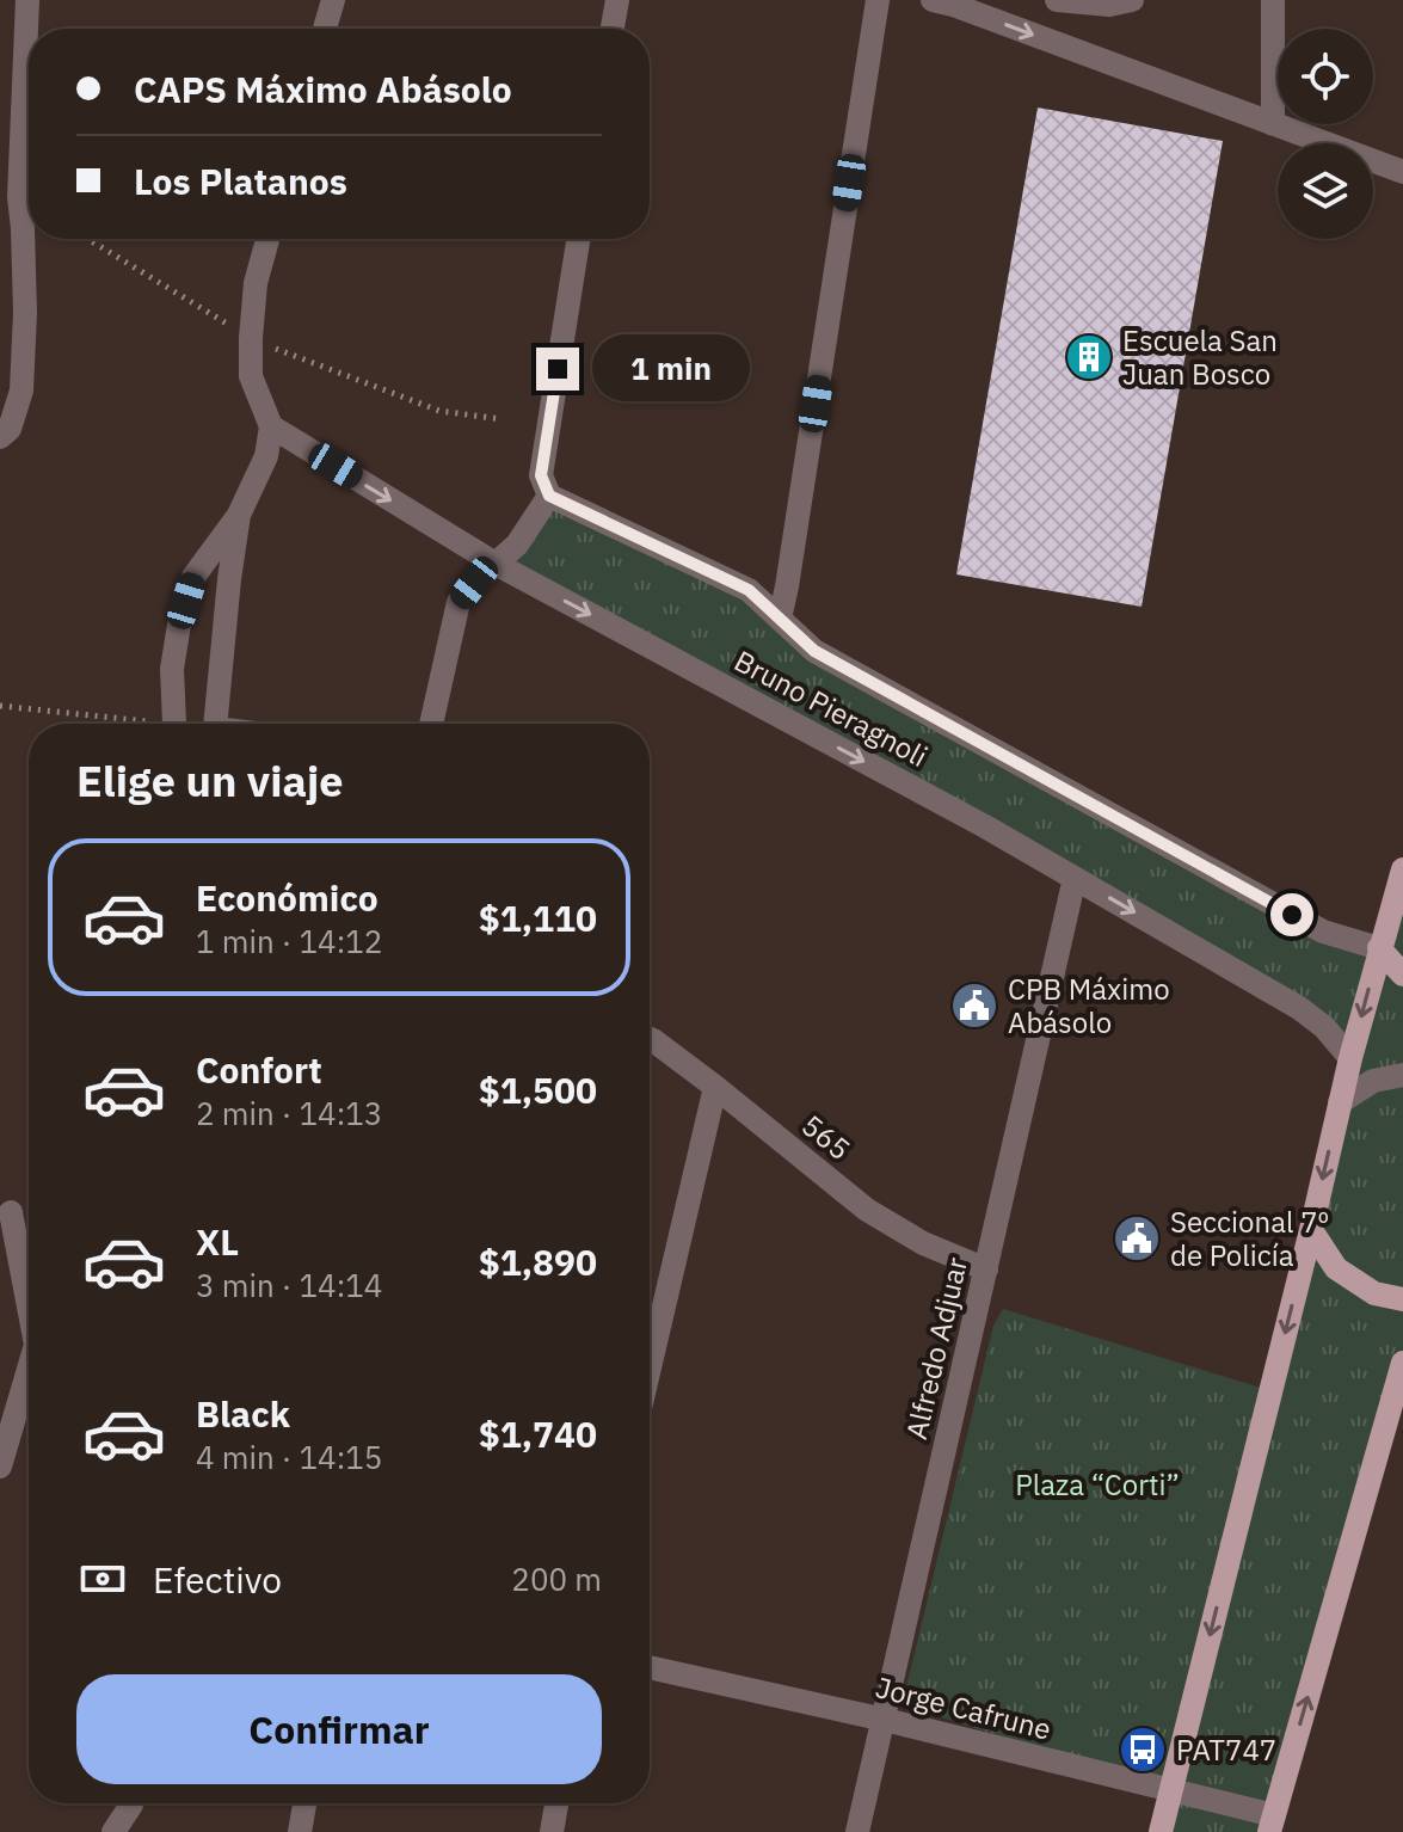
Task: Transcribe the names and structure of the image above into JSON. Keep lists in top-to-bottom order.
{
  "streets": {
    "street": [
      "Bruno Pieragnoli",
      "565",
      "Alfredo Adjuar",
      "Jorge Cafrune"
    ]
  },
  "crossings": [
    ["Bruno Pieragnoli", "Alfredo Adjuar"],
    ["565", "Alfredo Adjuar"],
    ["Alfredo Adjuar", "Jorge Cafrune"]
  ],
  "parks": ["Plaza “Corti”"],
  "places": {
    "building": ["Escuela San Juan Bosco"],
    "public building": ["CPB Máximo Abásolo", "Seccional 7º de Policía"],
    "bus stop": ["PAT747"]
  },
  "page": {
    "banner": ["CAPS Máximo Abásolo", "Los Platanos"],
    "bubble": "1 min",
    "heading": "Elige un viaje",
    "list": [
      {
        "name": "Económico",
        "note": "1 min · 14:12",
        "value": "$1,110"
      },
      {
        "name": "Confort",
        "note": "2 min · 14:13",
        "value": "$1,500"
      },
      {
        "name": "XL",
        "note": "3 min · 14:14",
        "value": "$1,890"
      },
      {
        "name": "Black",
        "note": "4 min · 14:15",
        "value": "$1,740"
      }
    ],
    "pay": ["Efectivo", "200 m"],
    "buttons": "Confirmar"
  }
}
